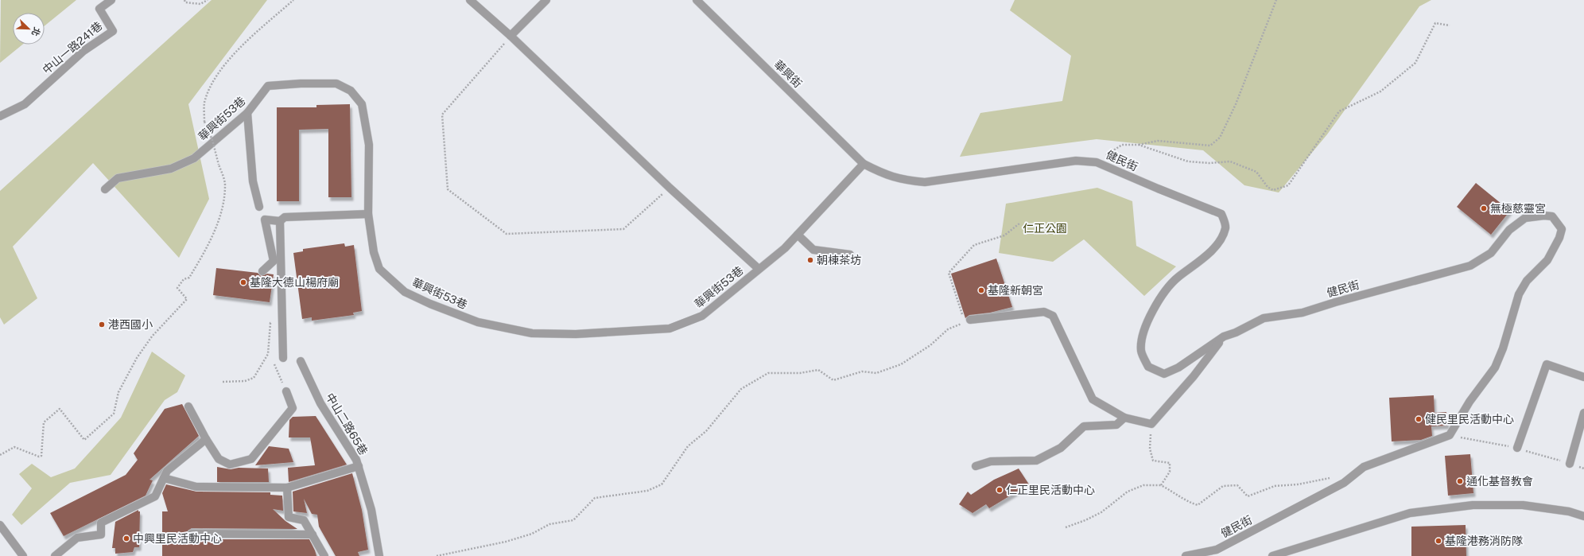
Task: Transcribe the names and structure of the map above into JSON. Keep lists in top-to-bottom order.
{
  "streets": {
    "street": [
      "中山一路241巷",
      "華興街",
      "華興街53巷",
      "健民街",
      "中山二路65巷"
    ]
  },
  "crossings": [
    ["華興街", "華興街53巷"],
    ["華興街", "健民街"],
    ["華興街53巷", "健民街"]
  ],
  "parks": ["仁正公園"],
  "places": [
    "無極慈靈宮",
    "朝棟茶坊",
    "基隆大德山楊府廟",
    "基隆新朝宮",
    "港西國小",
    "健民里民活動中心",
    "通化基督教會",
    "仁正里民活動中心",
    "中興里民活動中心",
    "基隆港務消防隊"
  ],
  "north": "bottom right"
}
